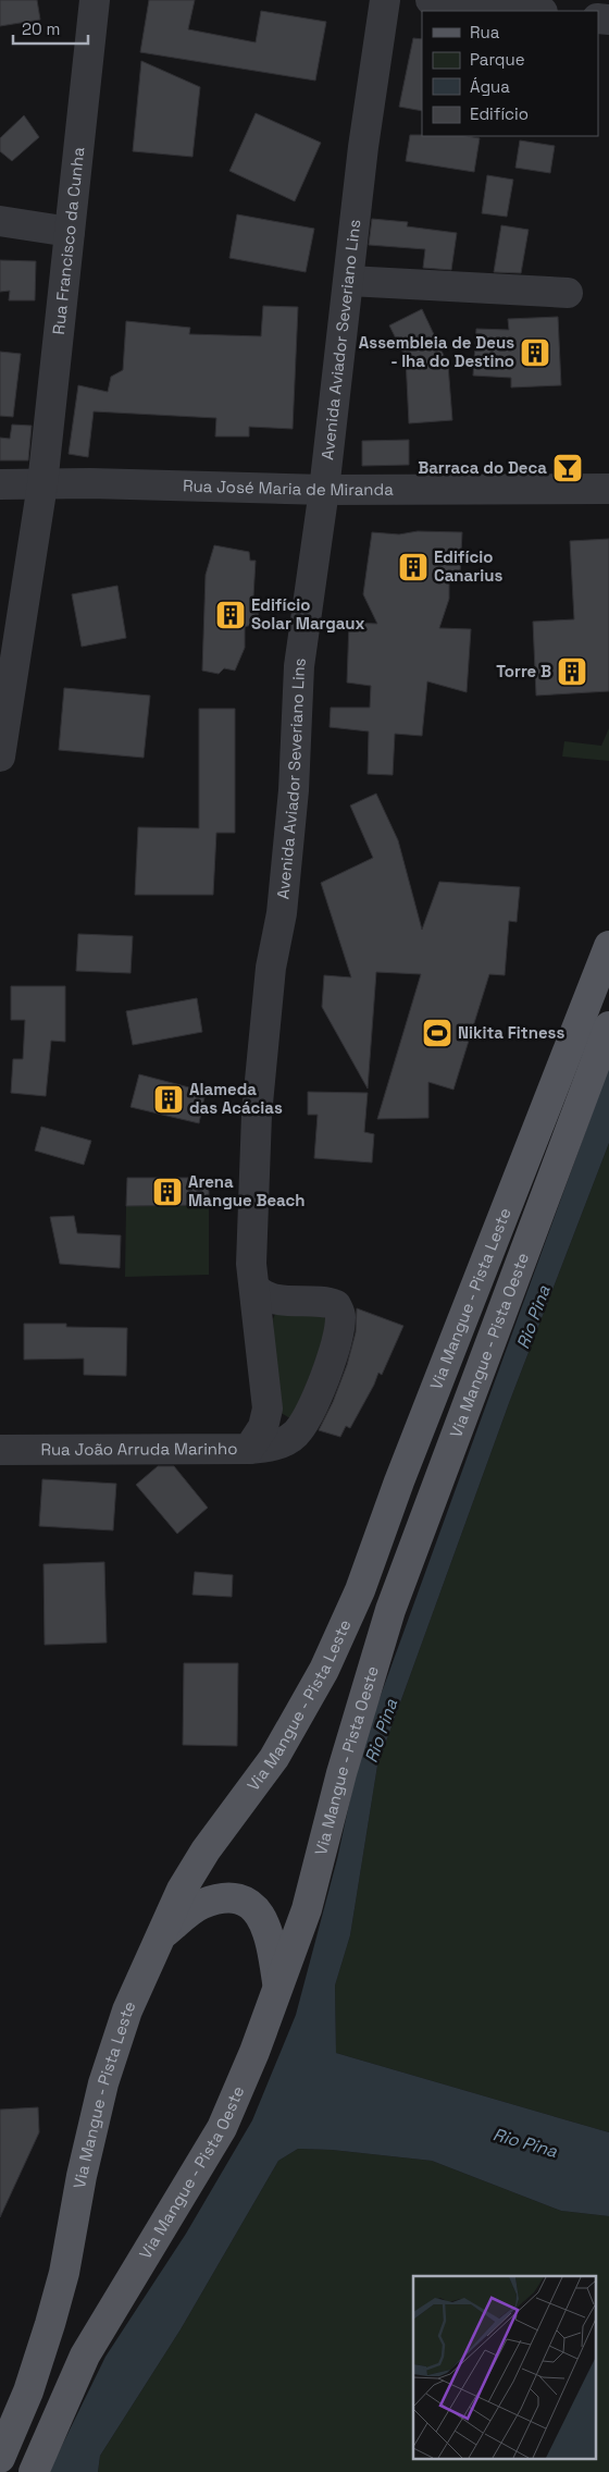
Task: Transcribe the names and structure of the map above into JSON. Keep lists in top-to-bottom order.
{
  "streets": {
    "main road": ["Via Mangue - Pista Leste", "Via Mangue - Pista Oeste"],
    "street": [
      "Rua Francisco da Cunha",
      "Avenida Aviador Severiano Lins",
      "Rua José Maria de Miranda",
      "Rua João Arruda Marinho"
    ]
  },
  "crossings": [
    ["Rua Francisco da Cunha", "Rua José Maria de Miranda"],
    ["Avenida Aviador Severiano Lins", "Rua José Maria de Miranda"],
    ["Avenida Aviador Severiano Lins", "Rua João Arruda Marinho"]
  ],
  "water": ["Rio Pina"],
  "places": {
    "building": [
      "Assembleia de Deus - Iha do Destino",
      "Edifício Canarius",
      "Edifício Solar Margaux",
      "Torre B",
      "Alameda das Acácias",
      "Arena Mangue Beach"
    ],
    "bar": ["Barraca do Deca"],
    "sports": ["Nikita Fitness"]
  },
  "legend": [
    "Rua",
    "Parque",
    "Água",
    "Edifício"
  ],
  "scale_bar": "20 m"
}
